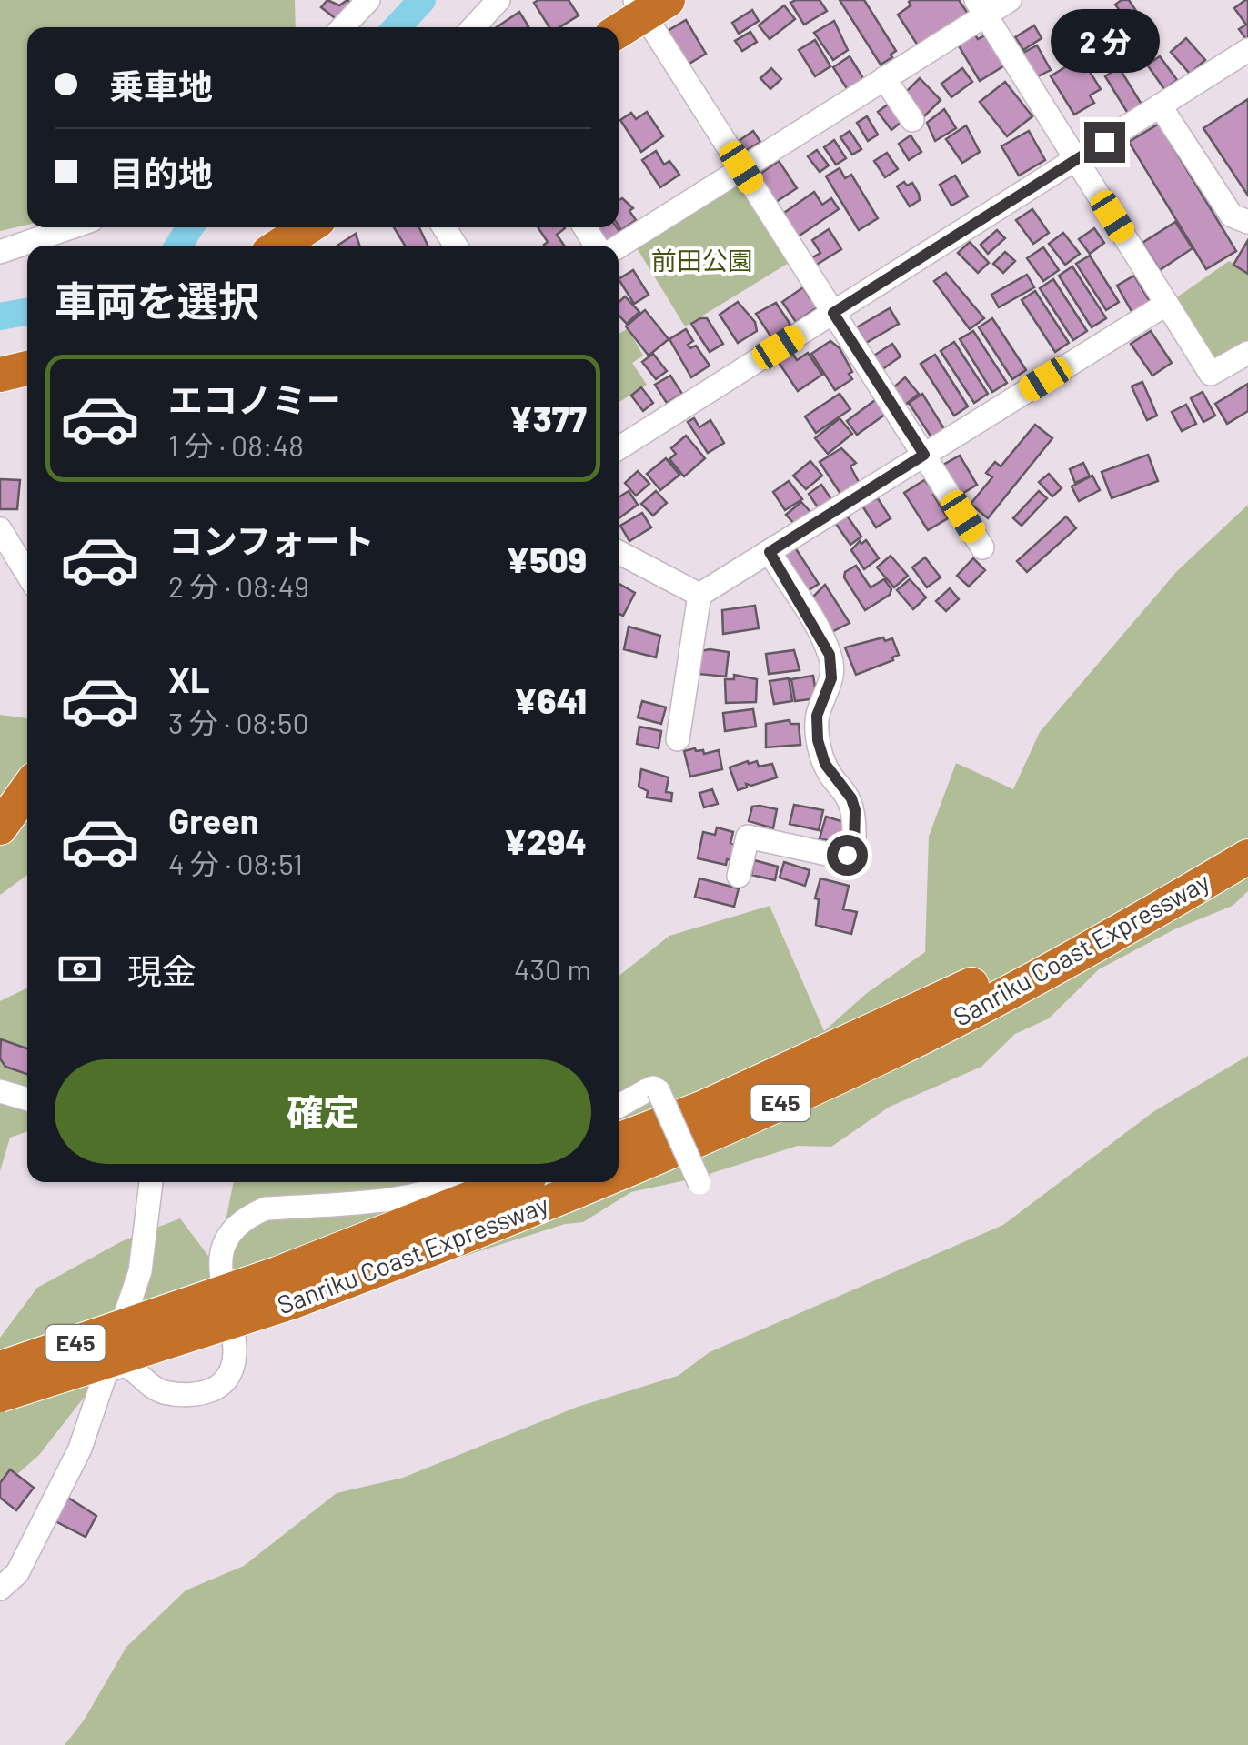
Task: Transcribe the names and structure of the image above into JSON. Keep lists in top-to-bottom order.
{
  "streets": {
    "highway": ["Sanriku Coast Expressway", "E45"]
  },
  "parks": ["前田公園"],
  "page": {
    "bubble": "2 分",
    "banner": ["乗車地", "目的地"],
    "heading": "車両を選択",
    "list": [
      {
        "name": "エコノミー",
        "note": "1 分 · 08:48",
        "value": "¥377"
      },
      {
        "name": "コンフォート",
        "note": "2 分 · 08:49",
        "value": "¥509"
      },
      {
        "name": "XL",
        "note": "3 分 · 08:50",
        "value": "¥641"
      },
      {
        "name": "Green",
        "note": "4 分 · 08:51",
        "value": "¥294"
      }
    ],
    "pay": ["現金", "430 m"],
    "buttons": "確定"
  }
}
